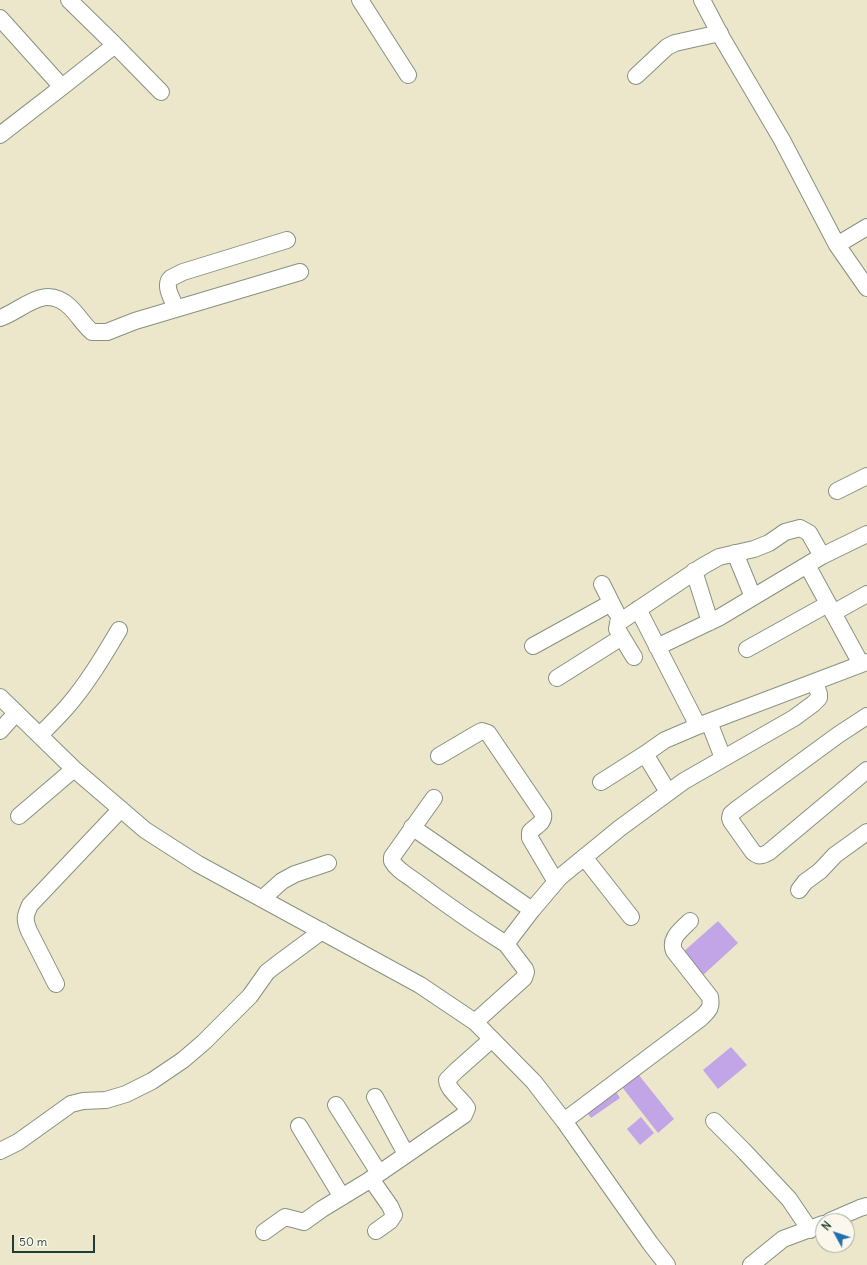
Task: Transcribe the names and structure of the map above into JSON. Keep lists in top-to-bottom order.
{
  "scale_bar": "50 m",
  "north": "top left"
}
